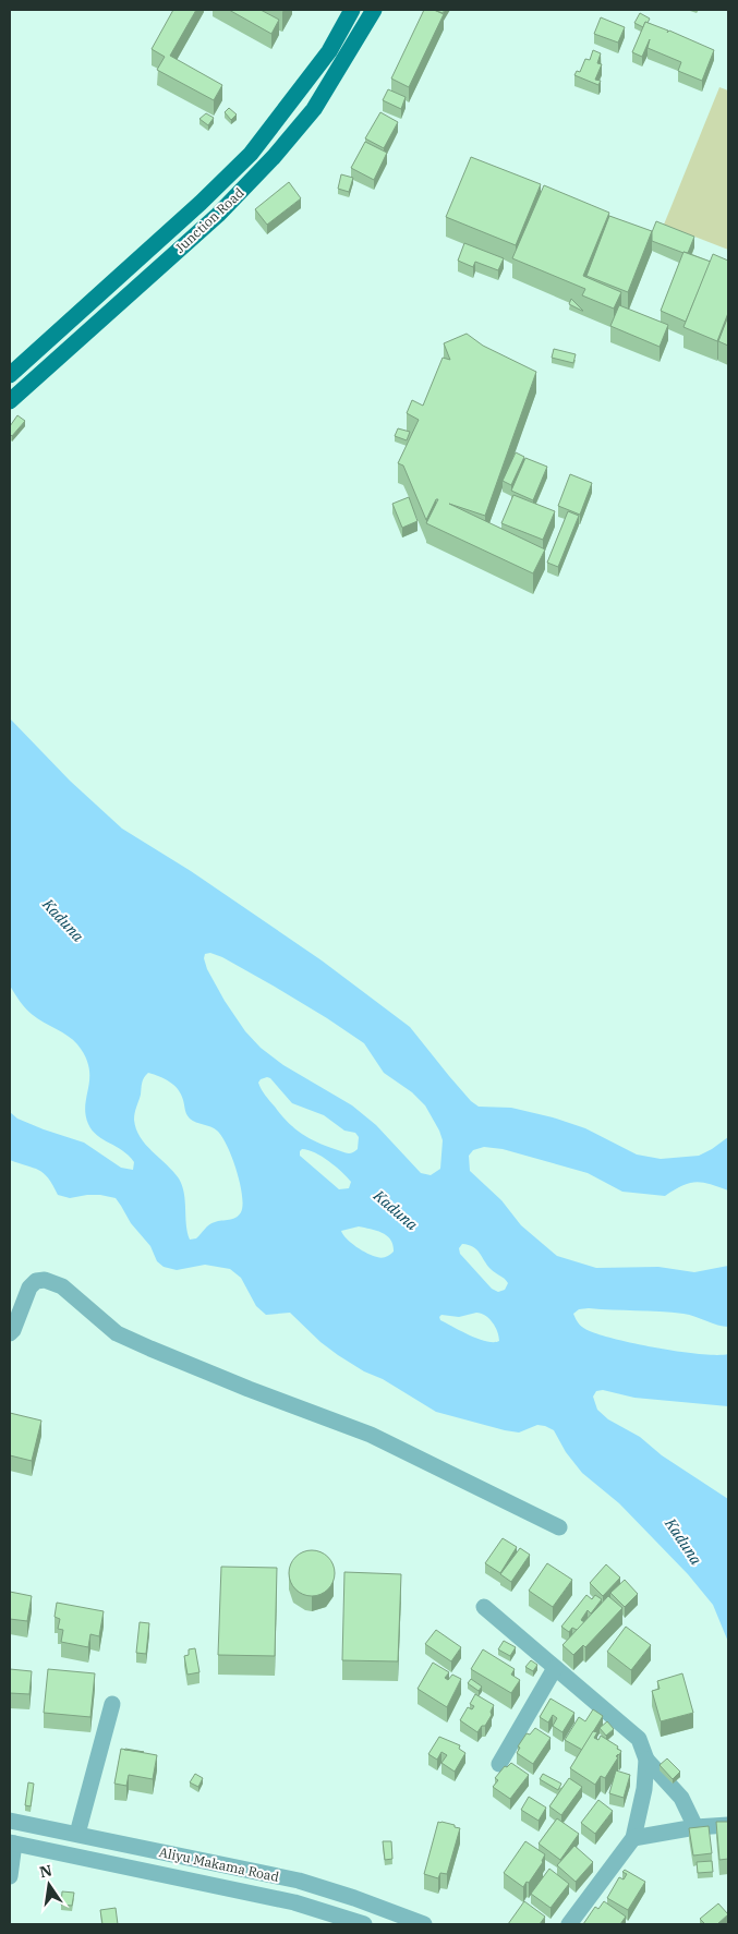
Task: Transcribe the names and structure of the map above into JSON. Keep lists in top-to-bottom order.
{
  "streets": {
    "main road": ["Junction Road"],
    "street": ["Aliyu Makama Road"]
  },
  "water": ["Kaduna"],
  "north": "top"
}
